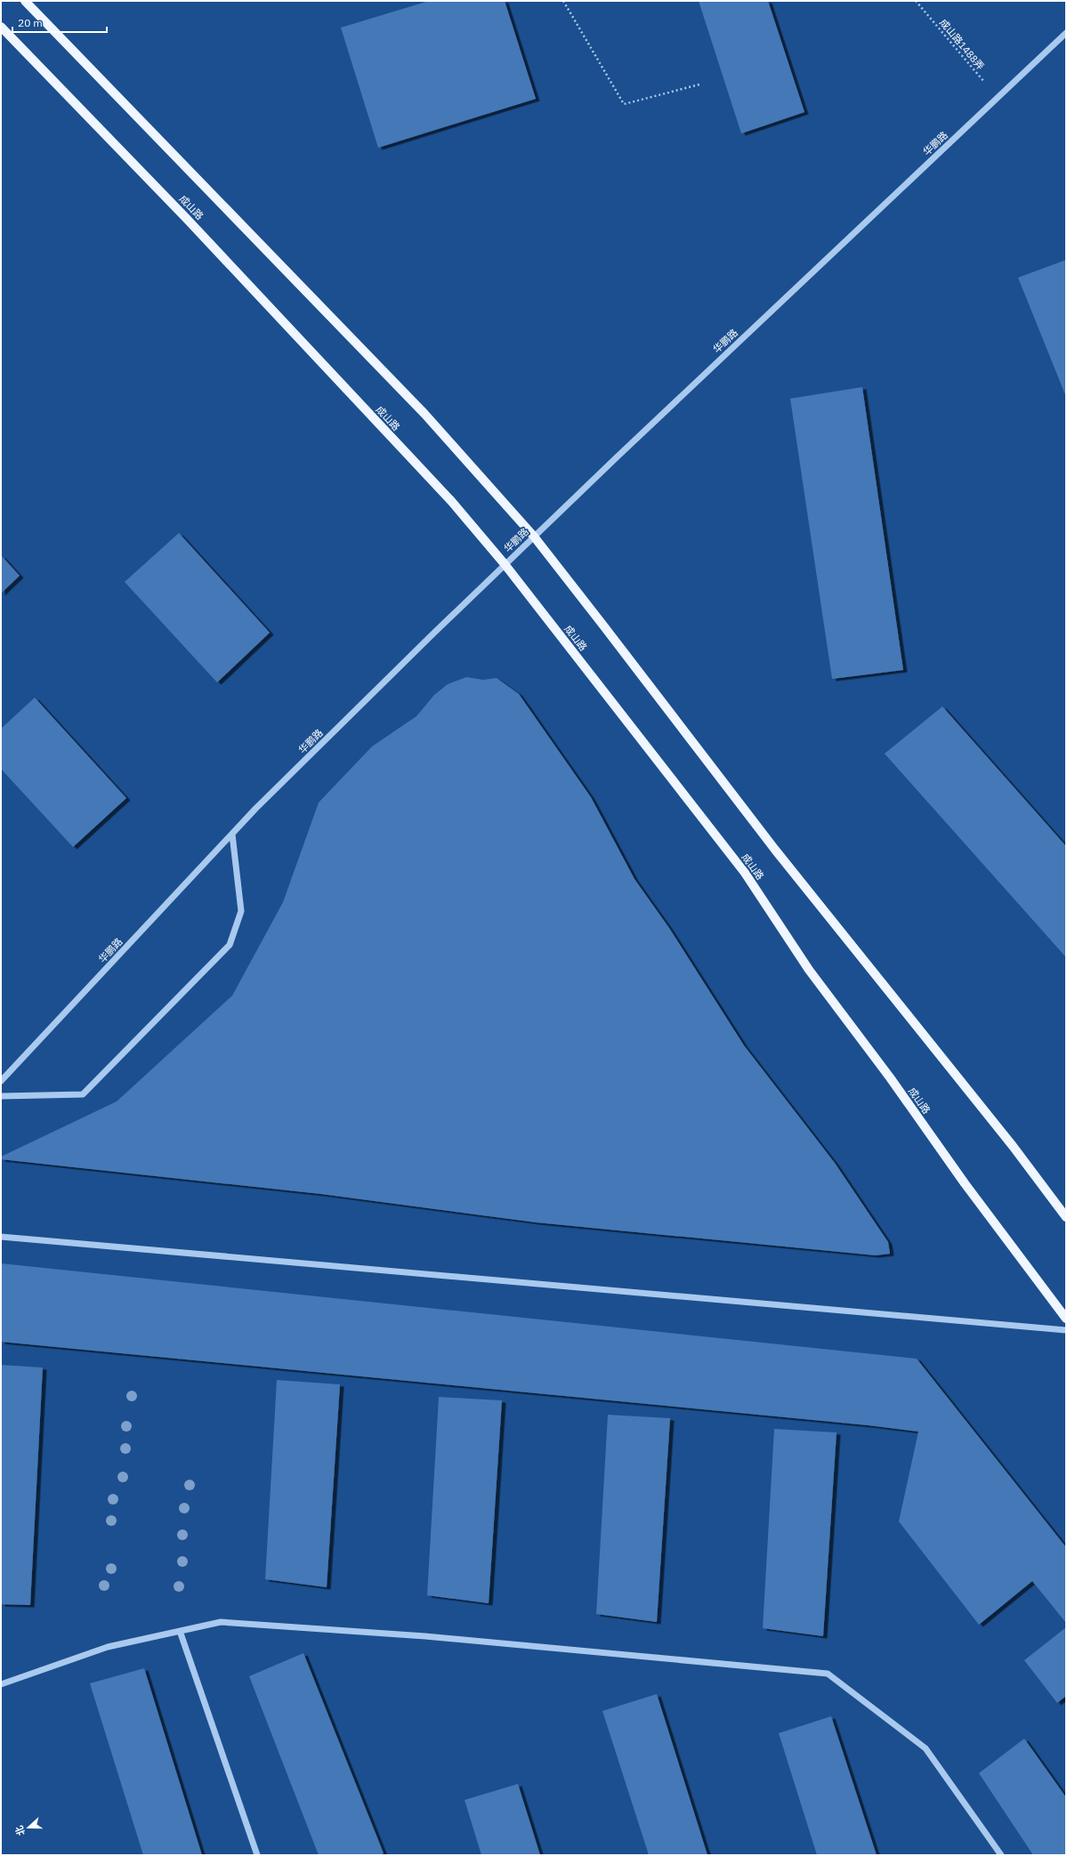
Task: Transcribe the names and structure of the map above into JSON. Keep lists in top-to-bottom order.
{
  "streets": {
    "main road": ["成山路"],
    "street": ["华鹏路"],
    "path": ["成山路1488弄"]
  },
  "crossings": [
    ["成山路1488弄", "华鹏路"],
    ["华鹏路", "成山路"]
  ],
  "scale_bar": "20 m",
  "north": "left"
}
